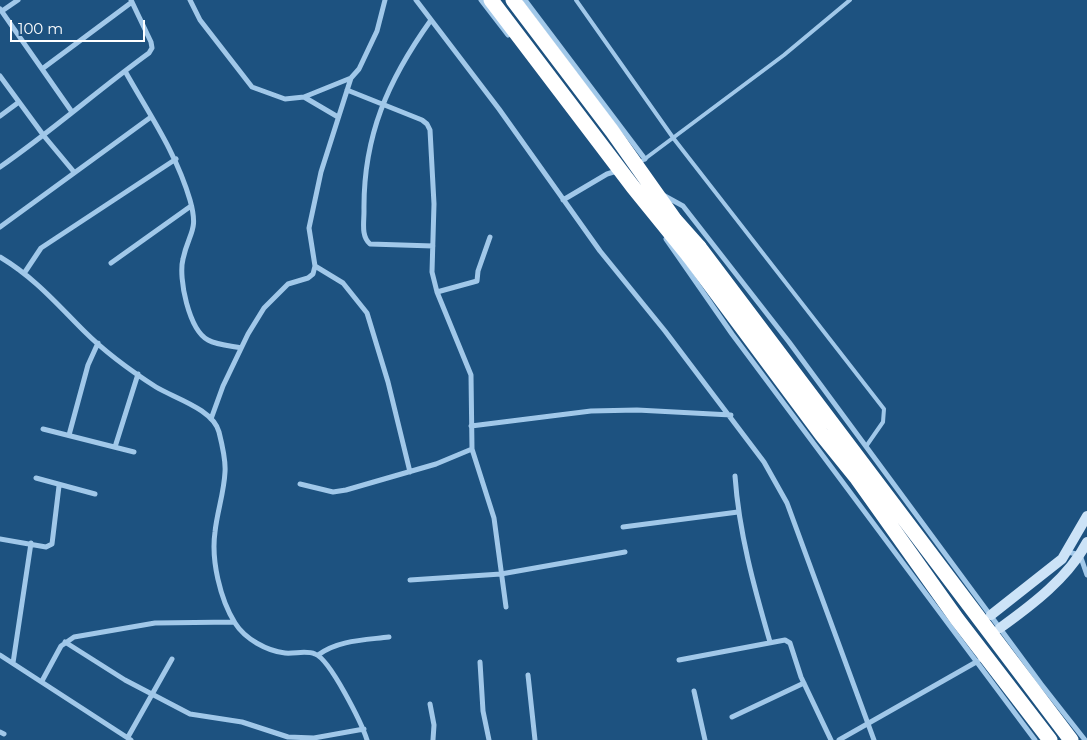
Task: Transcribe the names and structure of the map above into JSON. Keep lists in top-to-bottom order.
{
  "scale_bar": "100 m"
}
